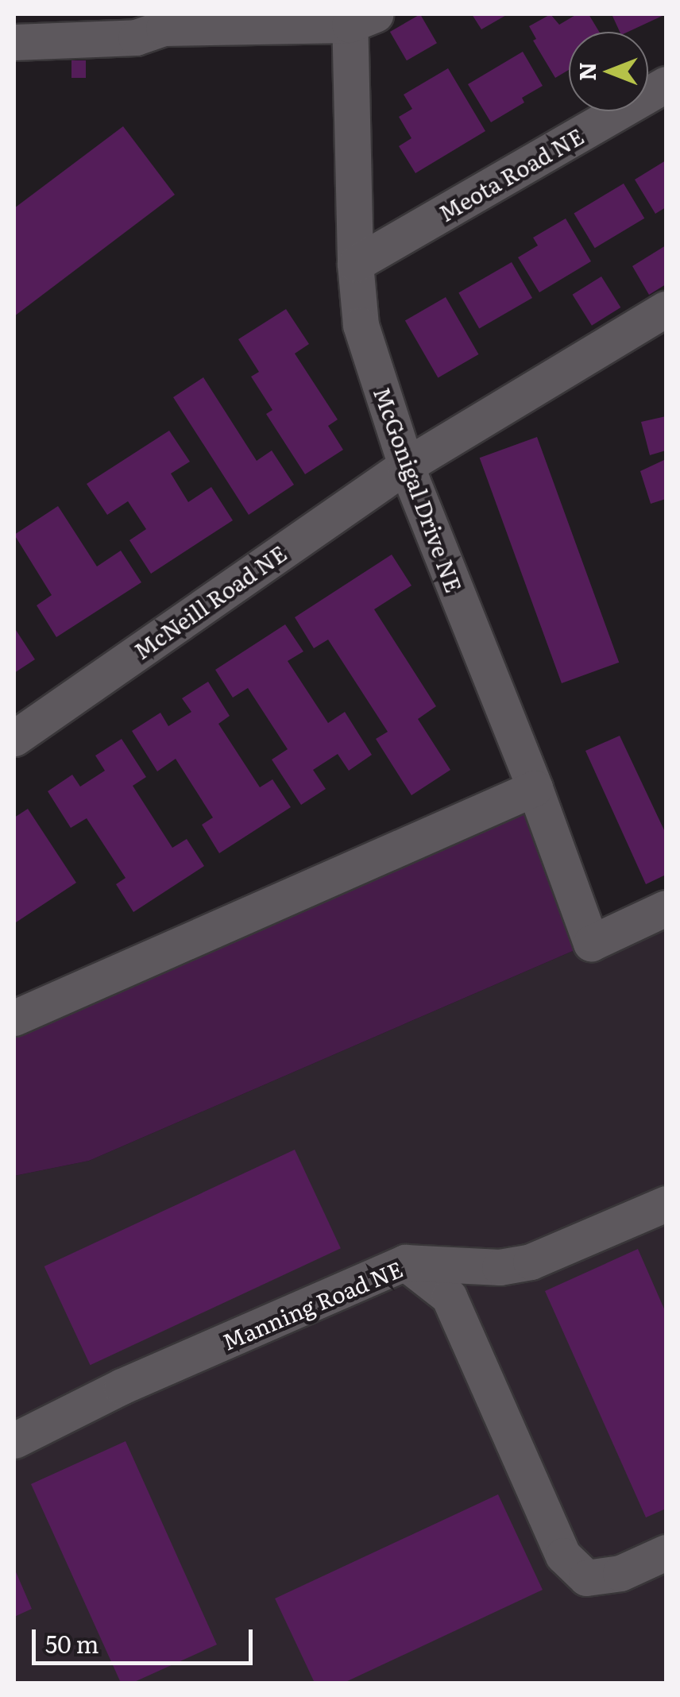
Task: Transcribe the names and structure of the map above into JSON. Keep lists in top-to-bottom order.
{
  "streets": {
    "street": [
      "Meota Road NE",
      "McGonigal Drive NE",
      "McNeill Road NE",
      "Manning Road NE"
    ]
  },
  "crossings": [
    ["Meota Road NE", "McGonigal Drive NE"],
    ["McGonigal Drive NE", "McNeill Road NE"]
  ],
  "scale_bar": "50 m",
  "north": "left"
}
